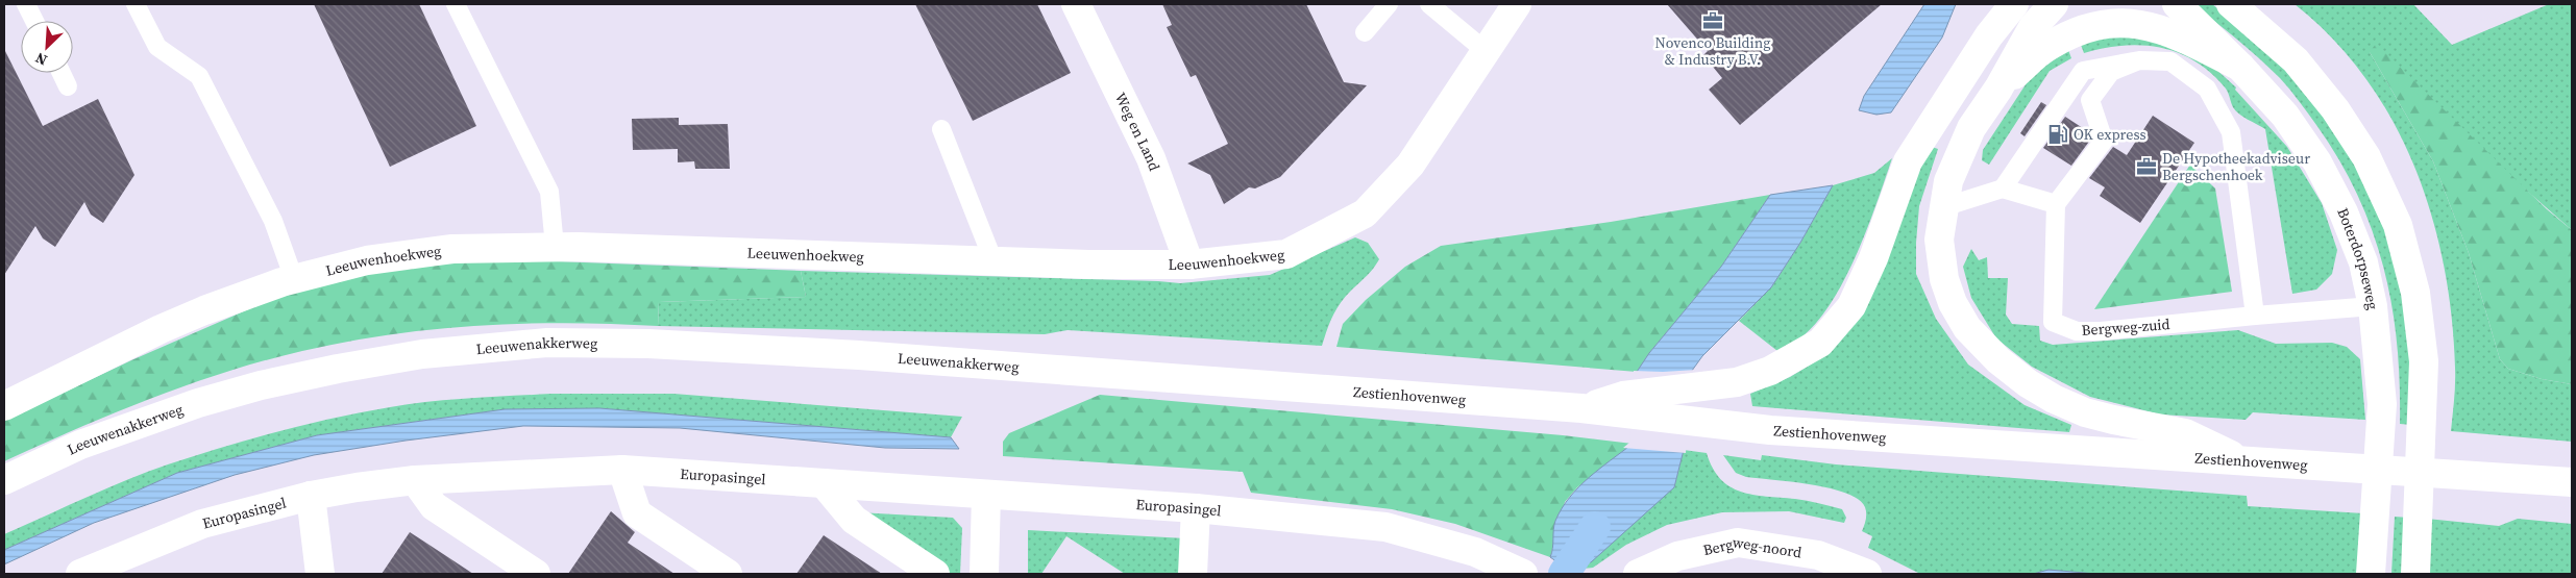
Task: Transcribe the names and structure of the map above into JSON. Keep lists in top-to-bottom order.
{
  "streets": {
    "main road": [
      "Weg en Land",
      "Leeuwenhoekweg",
      "Boterdorpseweg",
      "Leeuwenakkerweg",
      "Zestienhovenweg",
      "Europasingel",
      "Bergweg-noord"
    ],
    "lane": ["Bergweg-zuid"]
  },
  "crossings": [
    ["Weg en Land", "Leeuwenhoekweg"],
    ["Boterdorpseweg", "Bergweg-zuid"],
    ["Leeuwenakkerweg", "Zestienhovenweg"]
  ],
  "places": {
    "office": ["Novenco Building & Industry B.V.", "De Hypotheekadviseur Bergschenhoek"],
    "fuel station": ["OK express"]
  },
  "north": "bottom left"
}
